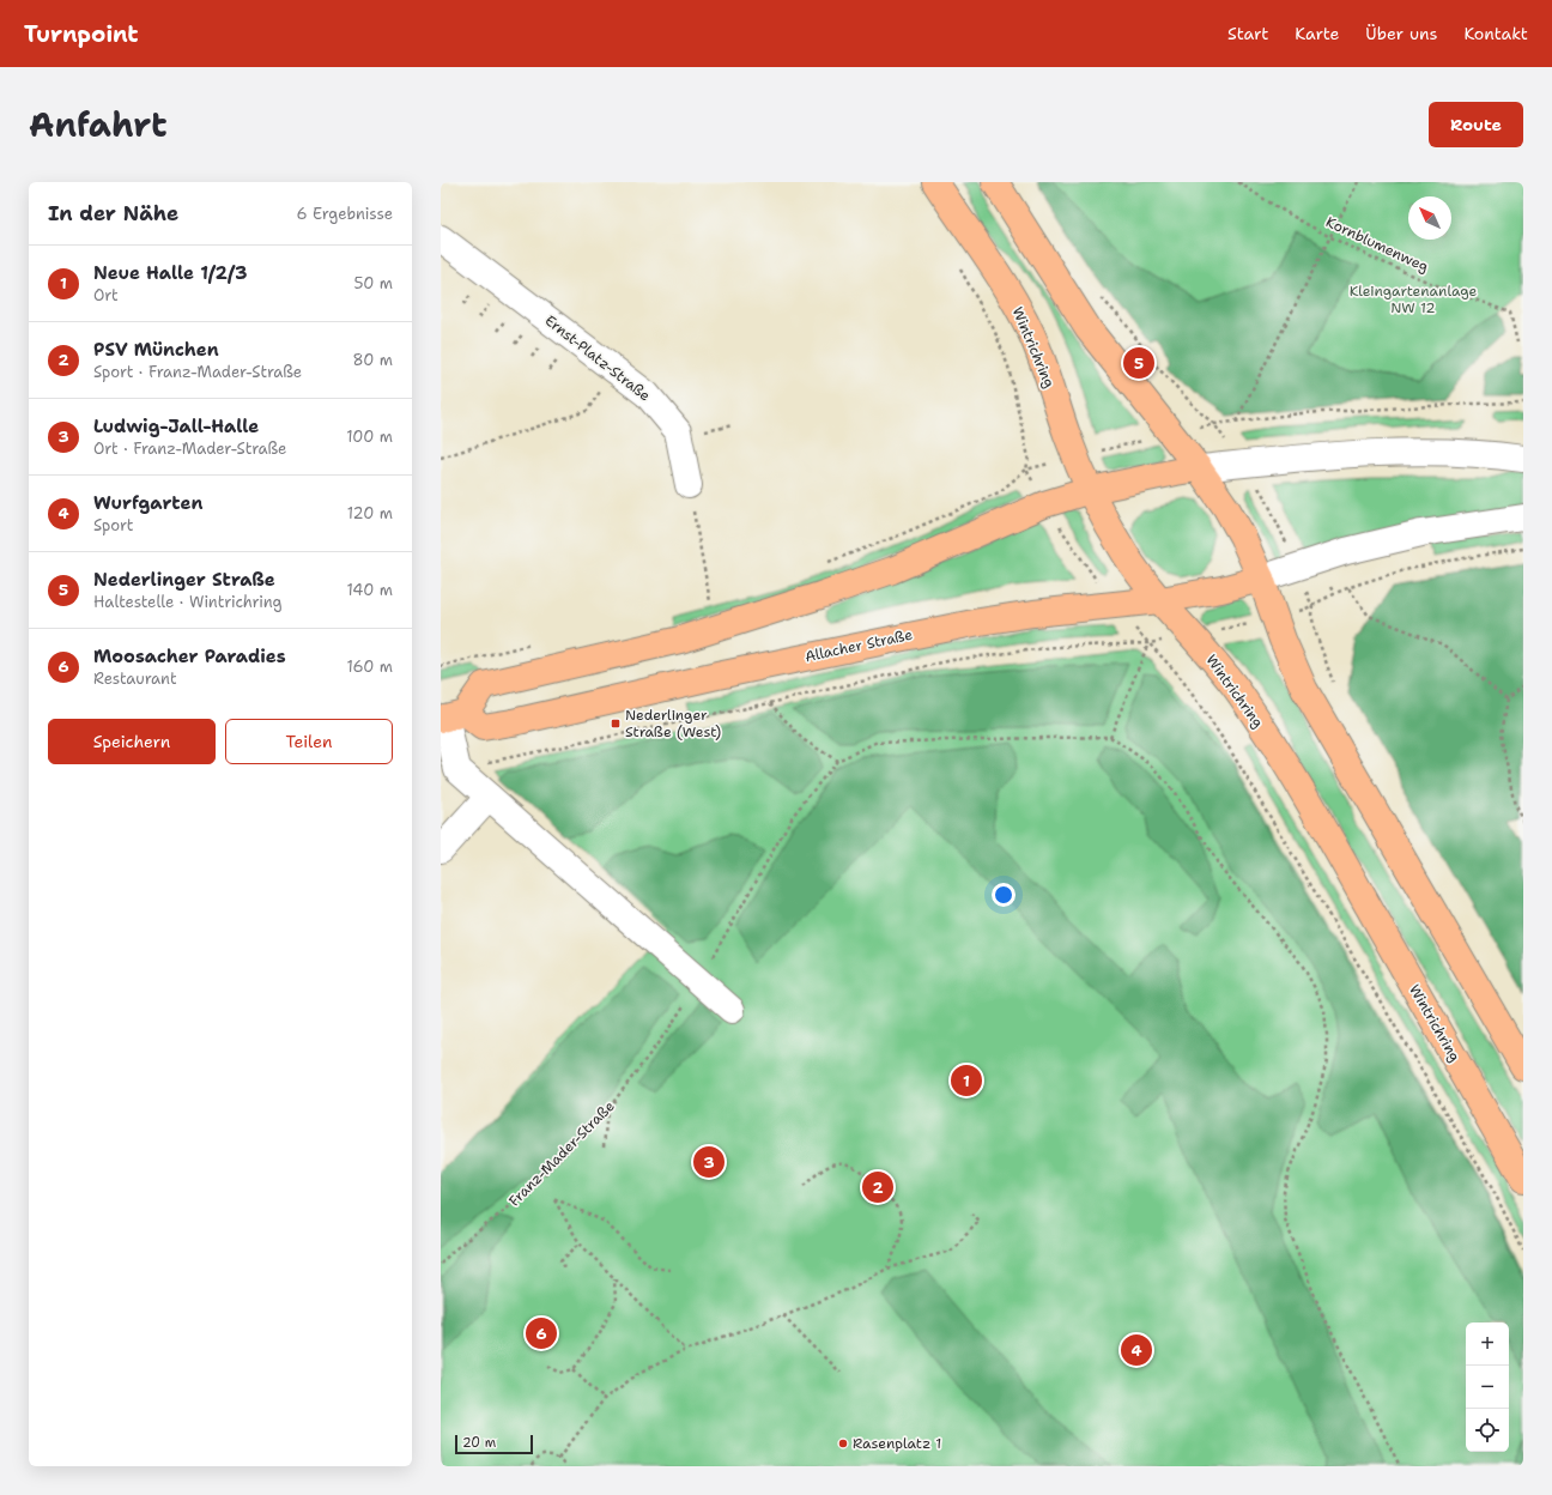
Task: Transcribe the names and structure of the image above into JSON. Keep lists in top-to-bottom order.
{
  "streets": {
    "main road": ["Wintrichring", "Allacher Straße"],
    "street": ["Ernst-Platz-Straße"],
    "path": ["Kornblumenweg", "Franz-Mader-Straße"]
  },
  "crossings": [
    ["Wintrichring", "Allacher Straße"]
  ],
  "parks": ["Kleingartenanlage NW 12"],
  "places": {
    "transit": ["Nederlinger Straße (West)"],
    "other": ["Rasenplatz 1"]
  },
  "scale_bar": "20 m",
  "north": "top left",
  "page": {
    "header": "Turnpoint",
    "nav": [
      "Start",
      "Karte",
      "Über uns",
      "Kontakt"
    ],
    "title": "Anfahrt",
    "buttons": [
      "Route",
      ["Speichern", "Teilen"]
    ],
    "heading": ["In der Nähe", "6 Ergebnisse"],
    "list": [
      {
        "mark": "1",
        "name": "Neue Halle 1/2/3",
        "note": "Ort",
        "value": "50 m"
      },
      {
        "mark": "2",
        "name": "PSV München",
        "note": "Sport · Franz-Mader-Straße",
        "value": "80 m"
      },
      {
        "mark": "3",
        "name": "Ludwig-Jall-Halle",
        "note": "Ort · Franz-Mader-Straße",
        "value": "100 m"
      },
      {
        "mark": "4",
        "name": "Wurfgarten",
        "note": "Sport",
        "value": "120 m"
      },
      {
        "mark": "5",
        "name": "Nederlinger Straße",
        "note": "Haltestelle · Wintrichring",
        "value": "140 m"
      },
      {
        "mark": "6",
        "name": "Moosacher Paradies",
        "note": "Restaurant",
        "value": "160 m"
      }
    ],
    "pins": [
      "5",
      "1",
      "3",
      "2",
      "6",
      "4"
    ],
    "map_buttons": ["+", "−"],
    "scale": "20 m"
  }
}
